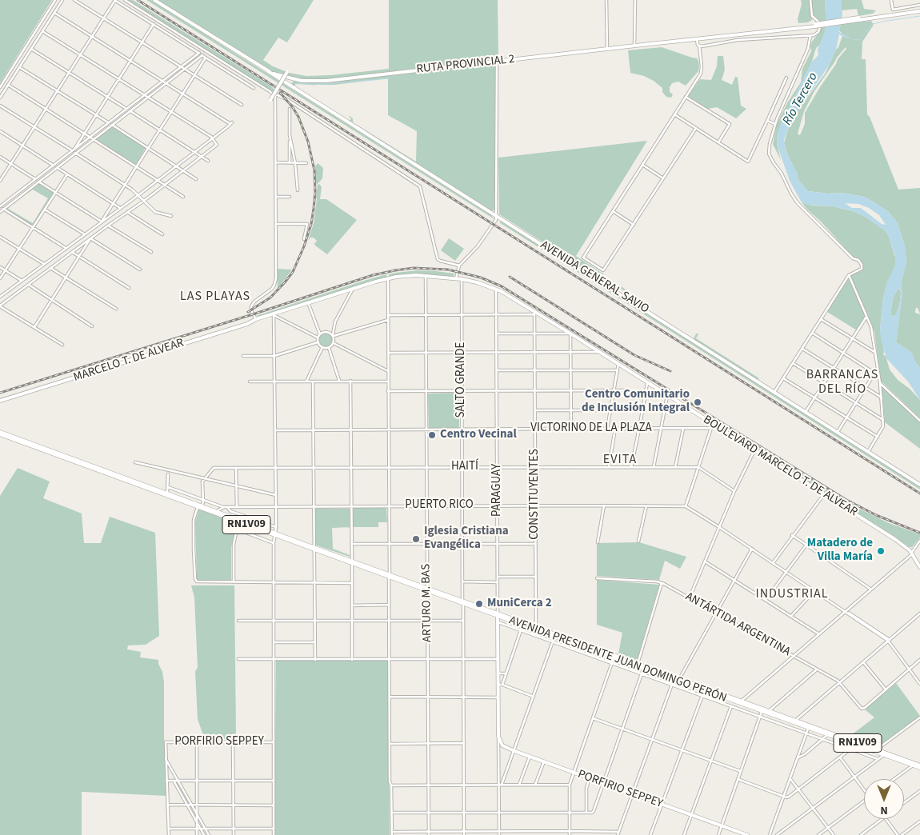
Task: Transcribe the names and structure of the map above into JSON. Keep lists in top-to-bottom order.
{
  "streets": {
    "main road": [
      "RUTA PROVINCIAL 2",
      "AVENIDA GENERAL SAVIO",
      "MARCELO T. DE ALVEAR",
      "BOULEVARD MARCELO T. DE ALVEAR",
      "PARAGUAY",
      "RN1V09",
      "AVENIDA PRESIDENTE JUAN DOMINGO PERÓN",
      "PORFIRIO SEPPEY"
    ],
    "street": [
      "SALTO GRANDE",
      "VICTORINO DE LA PLAZA",
      "HAITÍ",
      "CONSTITUYENTES",
      "PUERTO RICO",
      "ARTURO M. BAS",
      "ANTÁRTIDA ARGENTINA"
    ]
  },
  "crossings": [
    ["RUTA PROVINCIAL 2", "AVENIDA GENERAL SAVIO"],
    ["MARCELO T. DE ALVEAR", "BOULEVARD MARCELO T. DE ALVEAR"],
    ["SALTO GRANDE", "VICTORINO DE LA PLAZA"],
    ["SALTO GRANDE", "BOULEVARD MARCELO T. DE ALVEAR"],
    ["SALTO GRANDE", "HAITÍ"],
    ["SALTO GRANDE", "PUERTO RICO"],
    ["SALTO GRANDE", "AVENIDA PRESIDENTE JUAN DOMINGO PERÓN"],
    ["VICTORINO DE LA PLAZA", "BOULEVARD MARCELO T. DE ALVEAR"],
    ["VICTORINO DE LA PLAZA", "PARAGUAY"],
    ["VICTORINO DE LA PLAZA", "CONSTITUYENTES"],
    ["VICTORINO DE LA PLAZA", "ARTURO M. BAS"],
    ["BOULEVARD MARCELO T. DE ALVEAR", "PARAGUAY"],
    ["BOULEVARD MARCELO T. DE ALVEAR", "CONSTITUYENTES"],
    ["BOULEVARD MARCELO T. DE ALVEAR", "ARTURO M. BAS"],
    ["HAITÍ", "PARAGUAY"],
    ["HAITÍ", "CONSTITUYENTES"],
    ["HAITÍ", "ARTURO M. BAS"],
    ["PARAGUAY", "PUERTO RICO"],
    ["PARAGUAY", "AVENIDA PRESIDENTE JUAN DOMINGO PERÓN"],
    ["PARAGUAY", "PORFIRIO SEPPEY"],
    ["CONSTITUYENTES", "PUERTO RICO"],
    ["CONSTITUYENTES", "AVENIDA PRESIDENTE JUAN DOMINGO PERÓN"],
    ["PUERTO RICO", "ARTURO M. BAS"],
    ["PUERTO RICO", "AVENIDA PRESIDENTE JUAN DOMINGO PERÓN"],
    ["ARTURO M. BAS", "AVENIDA PRESIDENTE JUAN DOMINGO PERÓN"]
  ],
  "districts": [
    "LAS PLAYAS",
    "BARRANCAS DEL RÍO",
    "EVITA",
    "INDUSTRIAL"
  ],
  "water": ["Río Tercero"],
  "places": [
    "Centro Comunitario de Inclusión Integral",
    "Centro Vecinal",
    "Iglesia Cristiana Evangélica",
    "Matadero de Villa María",
    "MuniCerca 2"
  ],
  "north": "bottom"
}
